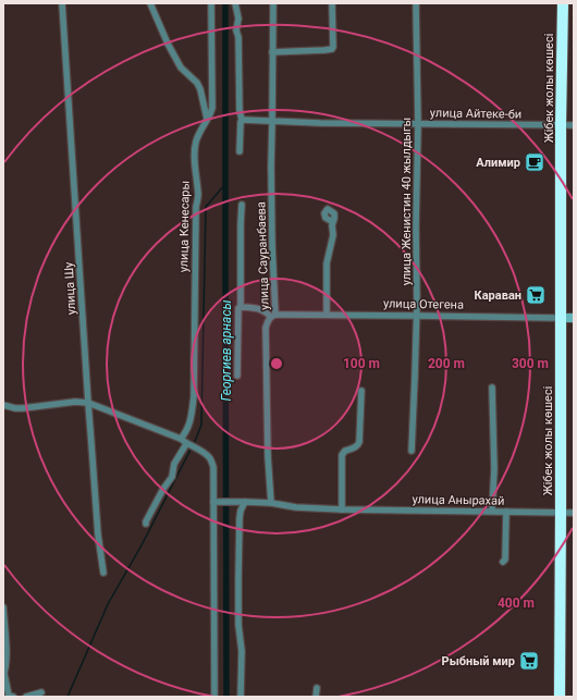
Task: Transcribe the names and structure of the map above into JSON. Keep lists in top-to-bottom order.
{
  "streets": {
    "highway": ["Жібек жолы көшесі"],
    "main road": ["улица Отегена"],
    "street": [
      "улица Айтеке-би",
      "улица Женистин 40 жылдыгы",
      "улица Кенесары",
      "улица Сауранбаева",
      "улица Шу",
      "улица Анырахай"
    ]
  },
  "crossings": [
    ["Жібек жолы көшесі", "улица Айтеке-би"],
    ["Жібек жолы көшесі", "улица Отегена"],
    ["Жібек жолы көшесі", "улица Анырахай"],
    ["улица Айтеке-би", "улица Женистин 40 жылдыгы"],
    ["улица Айтеке-би", "улица Сауранбаева"],
    ["улица Женистин 40 жылдыгы", "улица Отегена"],
    ["улица Сауранбаева", "улица Отегена"],
    ["улица Сауранбаева", "улица Анырахай"]
  ],
  "water": ["Георгиев арнасы"],
  "places": {
    "cafe": ["Алимир"],
    "supermarket": ["Караван", "Рыбный мир"]
  },
  "rings": [
    "100 m",
    "200 m",
    "300 m",
    "400 m"
  ]
}
